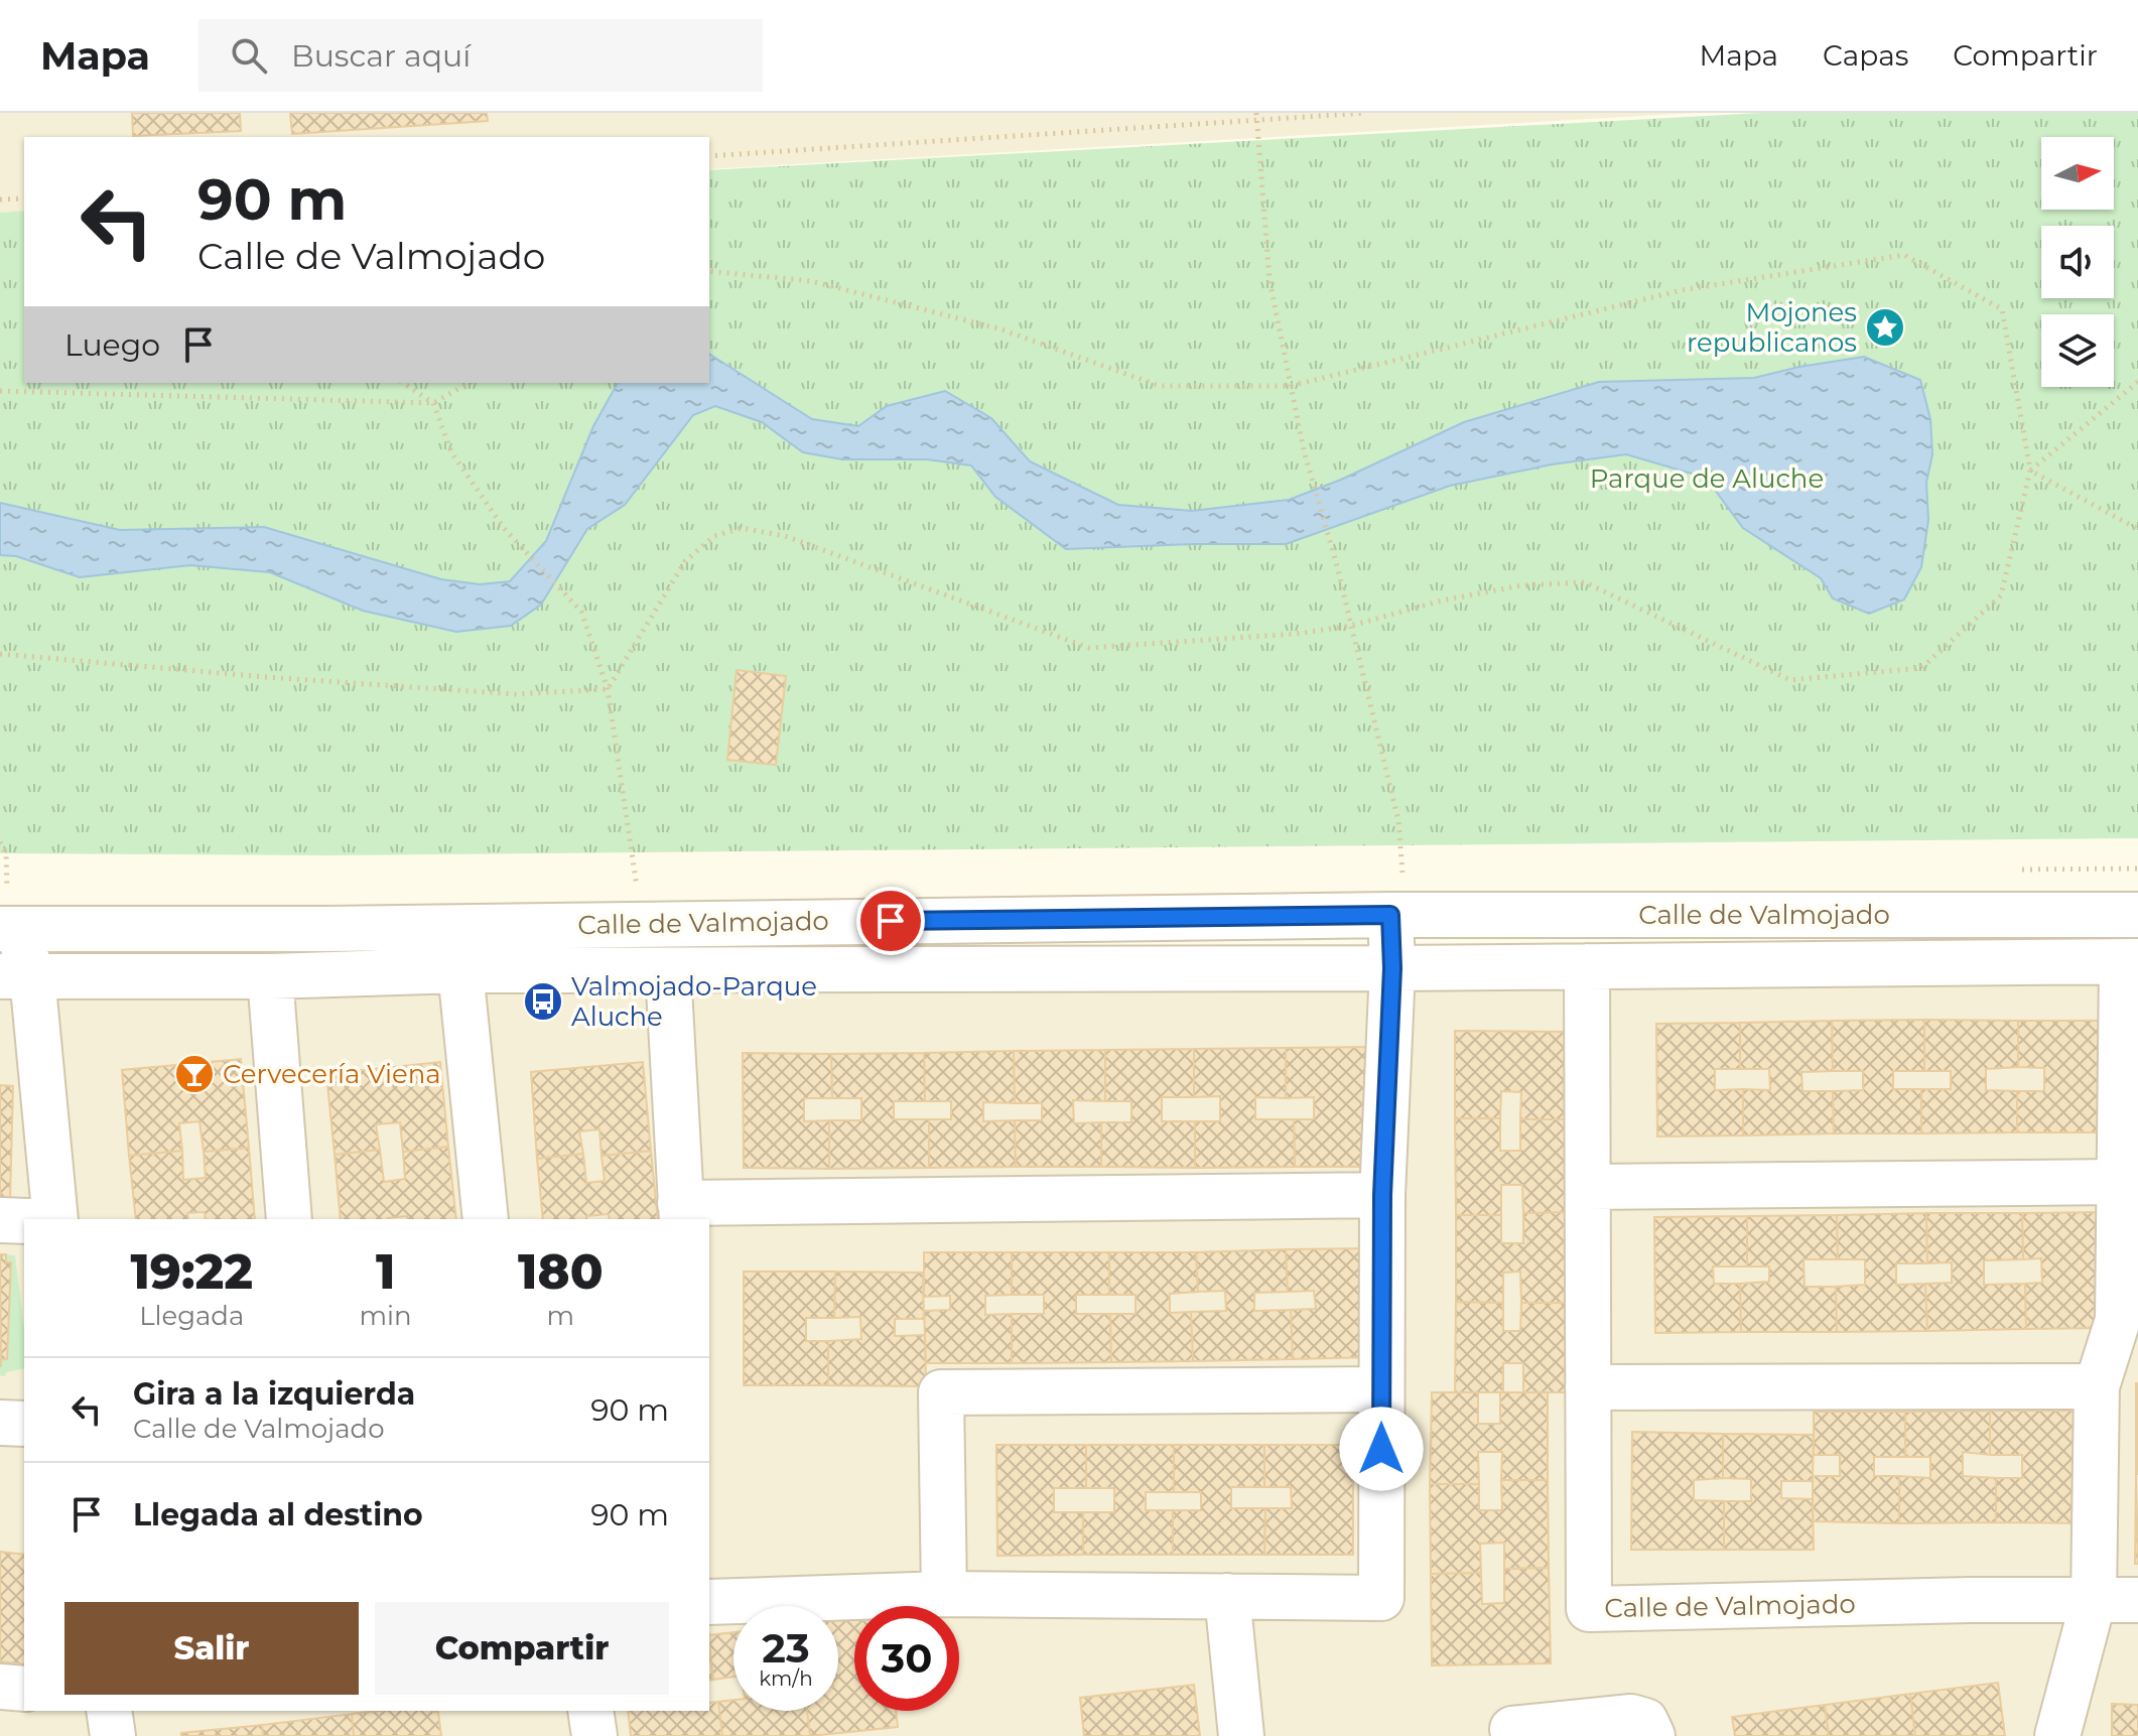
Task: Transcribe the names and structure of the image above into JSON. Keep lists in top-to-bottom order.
{
  "streets": {
    "street": ["Calle de Valmojado"]
  },
  "parks": ["Parque de Aluche"],
  "places": {
    "place": ["Mojones republicanos"],
    "bus stop": ["Valmojado-Parque Aluche"],
    "bar": ["Cervecería Viena"]
  },
  "north": "right",
  "page": {
    "header": "Mapa",
    "search": "Buscar aquí",
    "nav": ["Mapa", "Capas", "Compartir"],
    "turn": ["90 m", "Calle de Valmojado"],
    "then": "Luego",
    "eta": [
      "19:22",
      "Llegada",
      "1",
      "min",
      "180",
      "m"
    ],
    "list": [
      {
        "name": "Gira a la izquierda",
        "note": "Calle de Valmojado",
        "value": "90 m"
      },
      {
        "name": "Llegada al destino",
        "value": "90 m"
      }
    ],
    "buttons": ["Salir", "Compartir"],
    "speed": "23 km/h",
    "limit": "30"
  }
}
